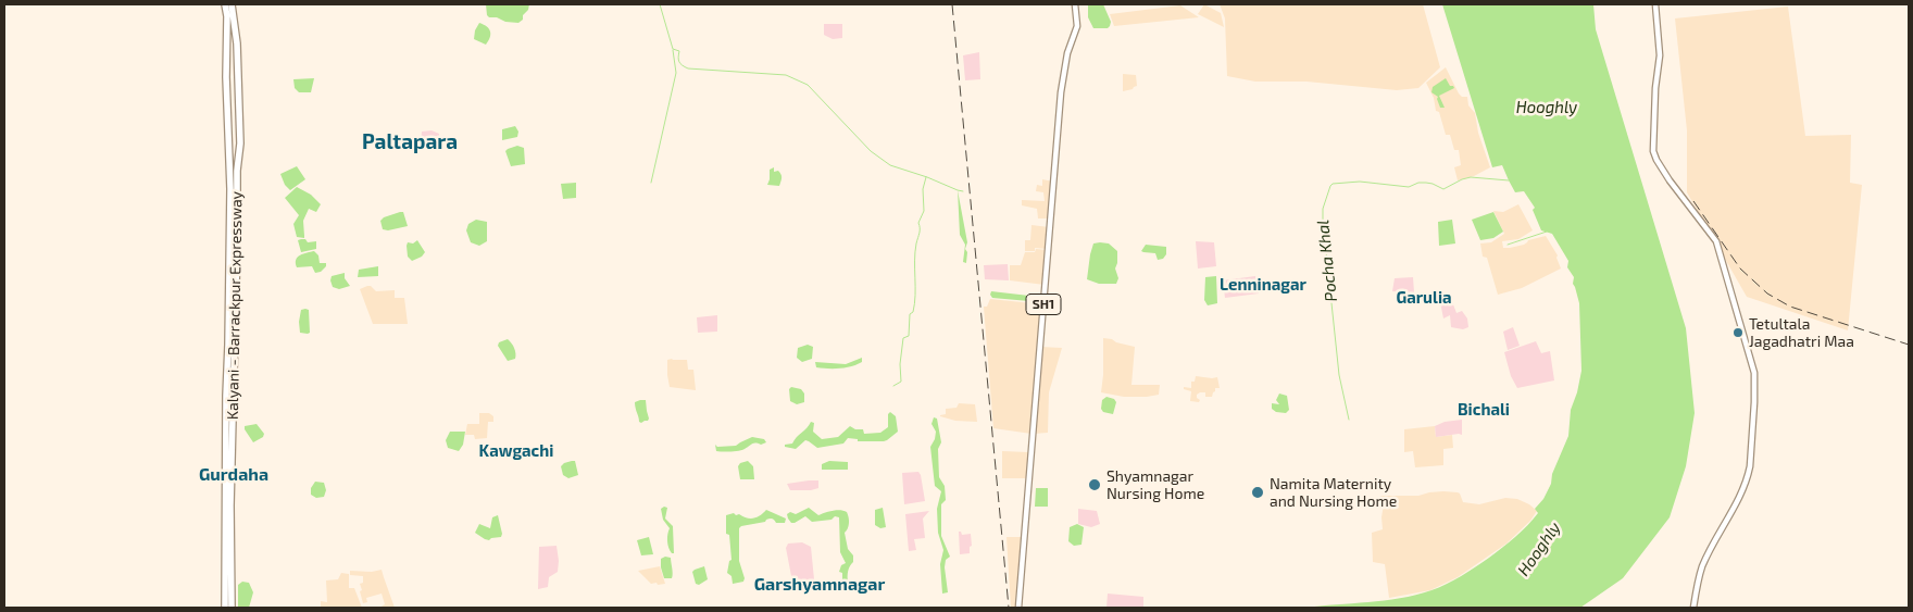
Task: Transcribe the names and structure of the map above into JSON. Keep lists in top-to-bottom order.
{
  "streets": {
    "highway": ["Kalyani - Barrackpur Expressway"],
    "main road": ["SH1"]
  },
  "districts": [
    "Paltapara",
    "Lenninagar",
    "Garulia",
    "Bichali",
    "Kawgachi",
    "Gurdaha",
    "Garshyamnagar"
  ],
  "water": ["Hooghly", "Pocha Khal"],
  "places": ["Tetultala Jagadhatri Maa", "Shyamnagar Nursing Home", "Namita Maternity and Nursing Home"]
}
